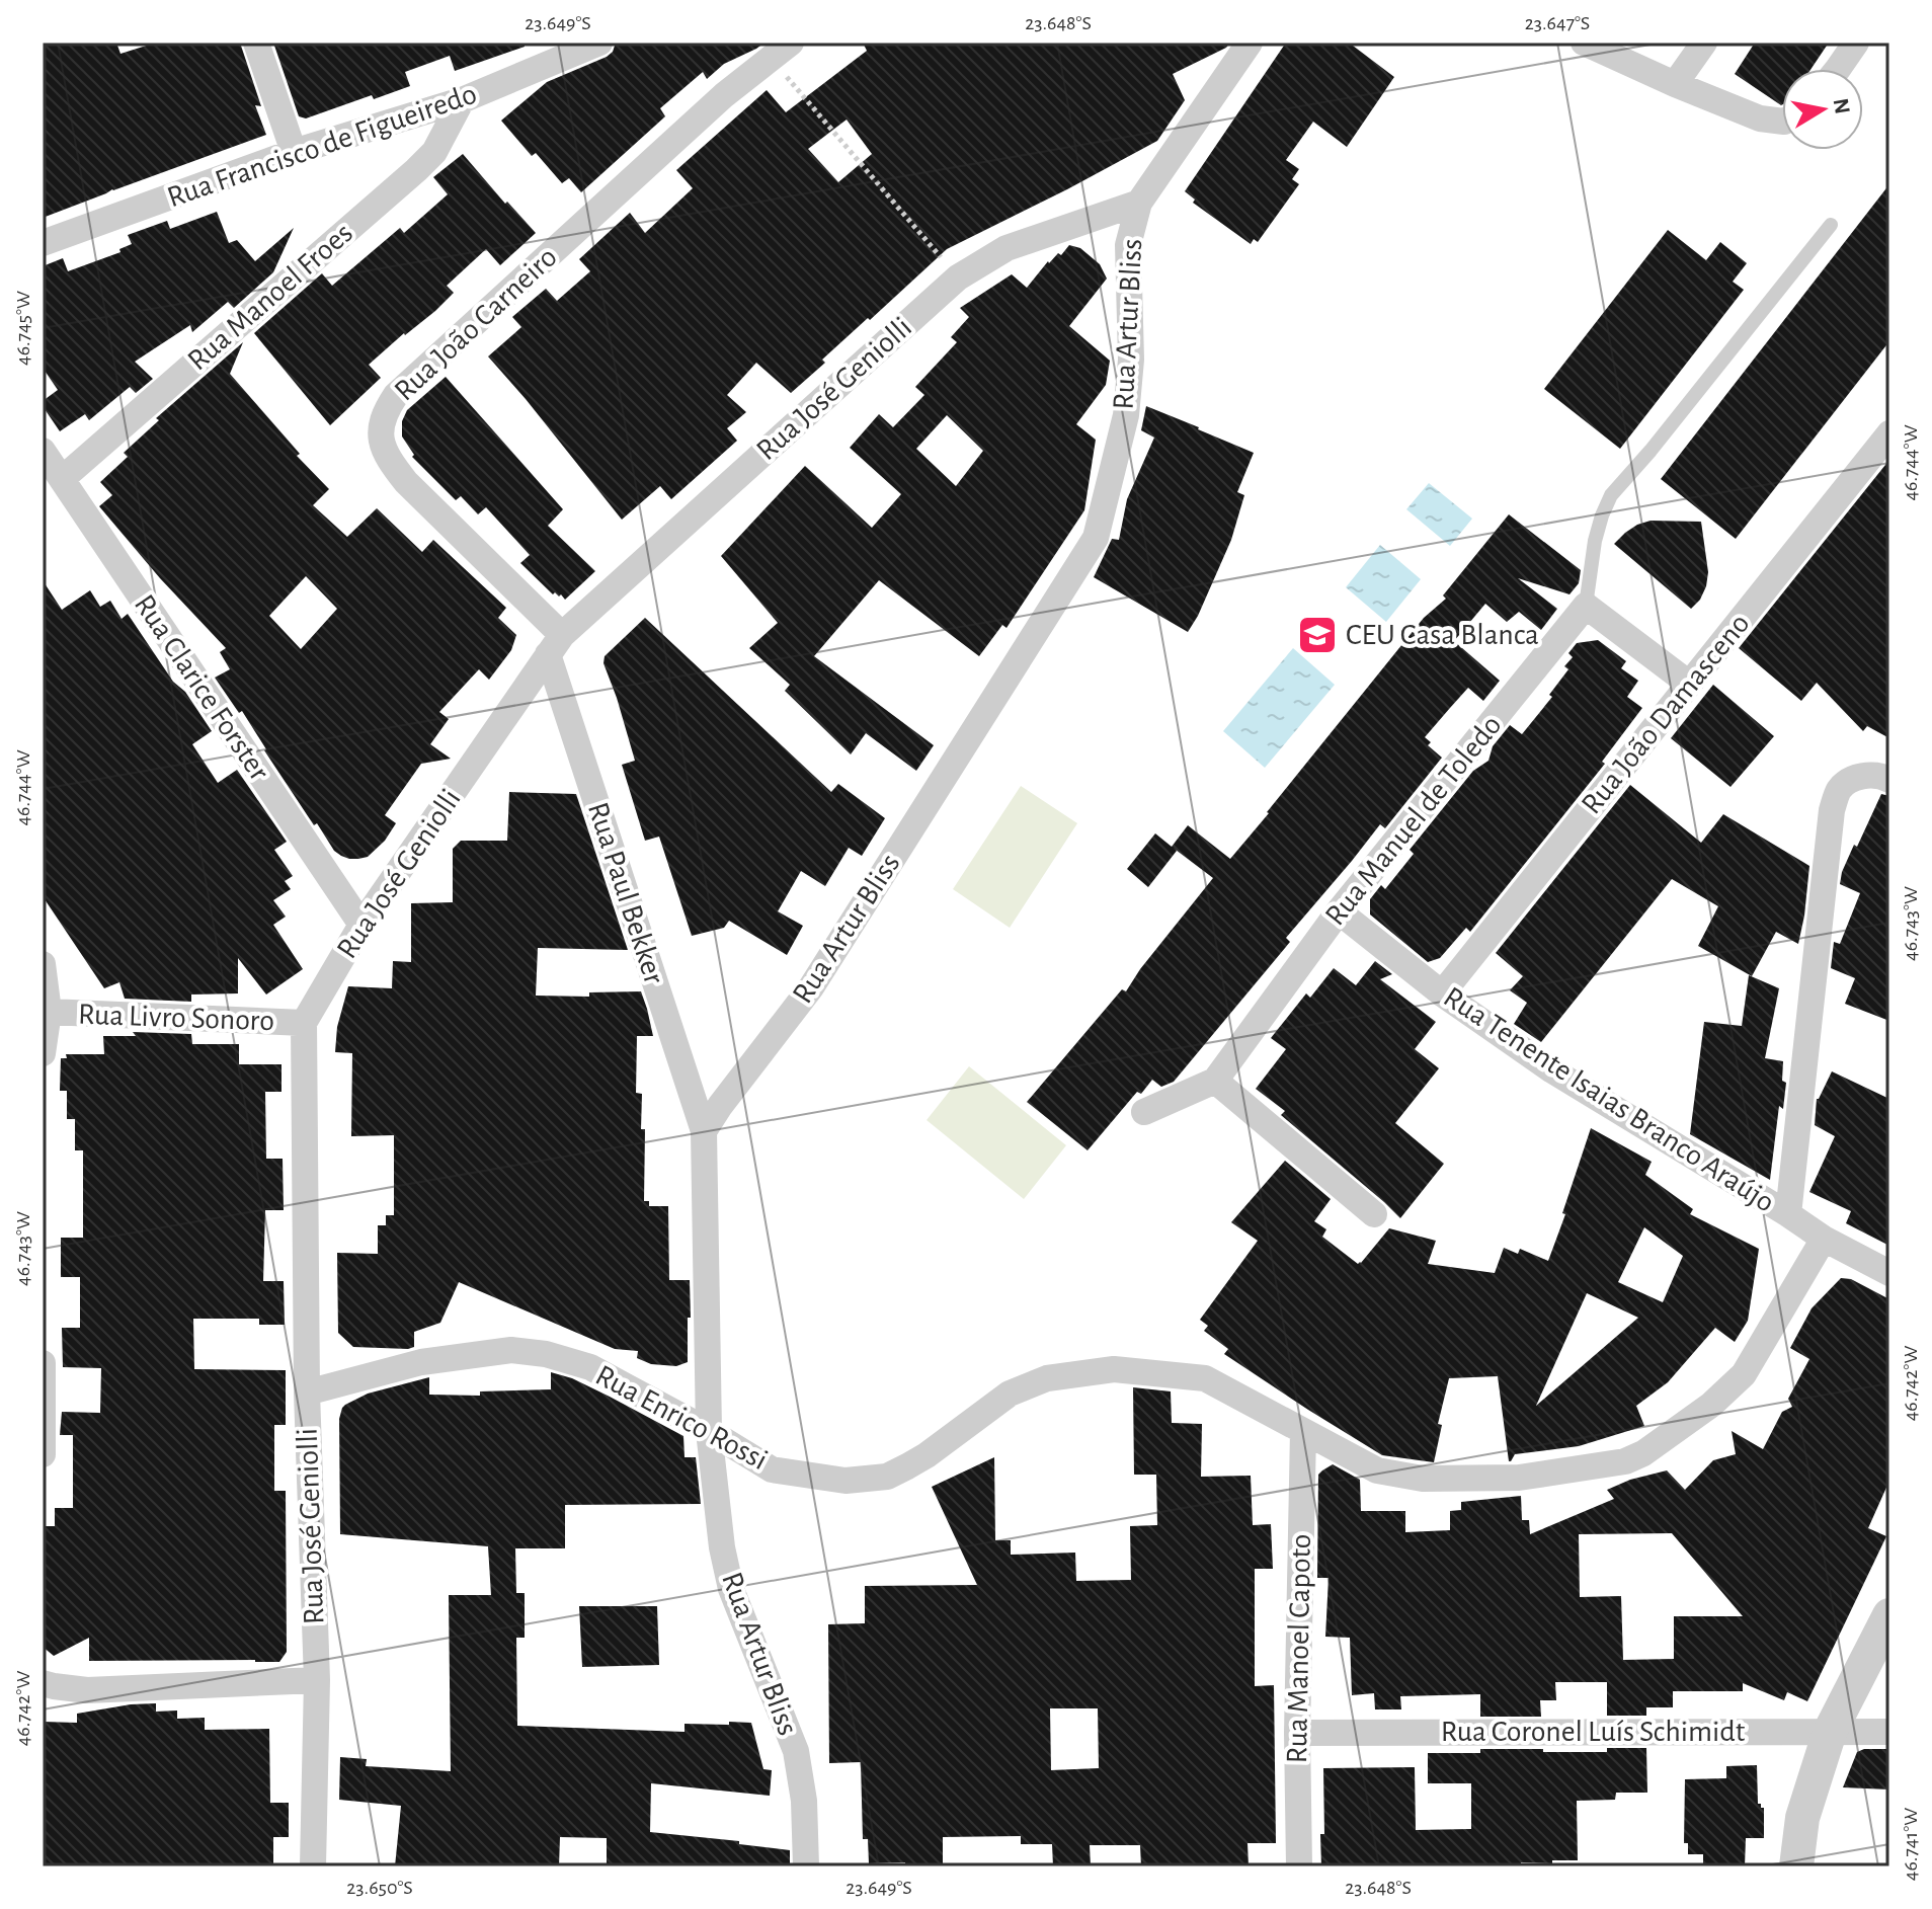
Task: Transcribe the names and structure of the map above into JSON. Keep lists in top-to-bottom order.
{
  "streets": {
    "street": [
      "Rua Francisco de Figueiredo",
      "Rua Manoel Froes",
      "Rua João Carneiro",
      "Rua Artur Bliss",
      "Rua José Geniolli",
      "Rua Clarice Forster",
      "Rua João Damasceno",
      "Rua Manuel de Toledo",
      "Rua Paul Bekker",
      "Rua Livro Sonoro",
      "Rua Tenente Isaias Branco Araújo",
      "Rua Enrico Rossi",
      "Rua Manoel Capoto",
      "Rua Coronel Luís Schimidt"
    ]
  },
  "crossings": [
    ["Rua Francisco de Figueiredo", "Rua Manoel Froes"],
    ["Rua Manoel Froes", "Rua Clarice Forster"],
    ["Rua João Carneiro", "Rua José Geniolli"],
    ["Rua João Carneiro", "Rua Paul Bekker"],
    ["Rua Artur Bliss", "Rua José Geniolli"],
    ["Rua Artur Bliss", "Rua Paul Bekker"],
    ["Rua Artur Bliss", "Rua Enrico Rossi"],
    ["Rua José Geniolli", "Rua Clarice Forster"],
    ["Rua José Geniolli", "Rua Paul Bekker"],
    ["Rua José Geniolli", "Rua Livro Sonoro"],
    ["Rua José Geniolli", "Rua Enrico Rossi"],
    ["Rua João Damasceno", "Rua Tenente Isaias Branco Araújo"],
    ["Rua Manuel de Toledo", "Rua Tenente Isaias Branco Araújo"],
    ["Rua Tenente Isaias Branco Araújo", "Rua Enrico Rossi"],
    ["Rua Enrico Rossi", "Rua Manoel Capoto"],
    ["Rua Manoel Capoto", "Rua Coronel Luís Schimidt"]
  ],
  "places": {
    "school or university": ["CEU Casa Blanca"]
  },
  "north": "right",
  "coordinates": [
    "23.649°S",
    "23.648°S",
    "23.647°S",
    "46.745°W",
    "46.744°W",
    "46.743°W",
    "46.742°W",
    "46.741°W",
    "23.650°S"
  ]
}
